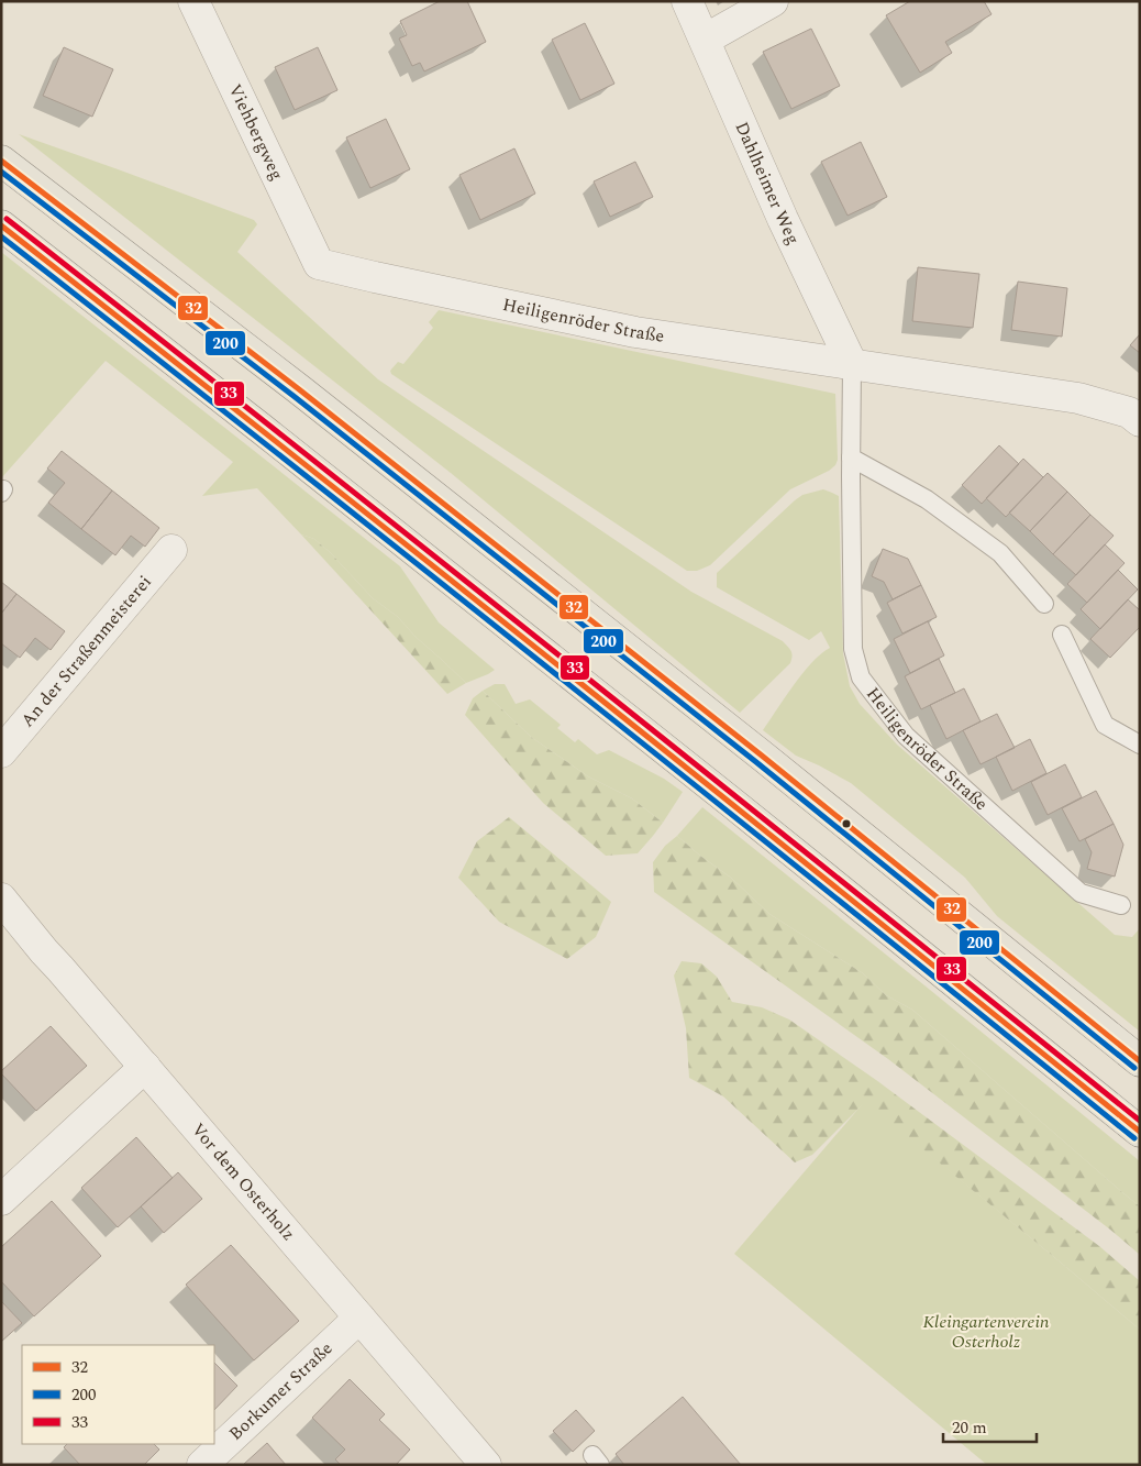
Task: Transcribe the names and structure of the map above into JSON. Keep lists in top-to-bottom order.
{
  "streets": {
    "street": [
      "Viehbergweg",
      "Dahlheimer Weg",
      "Heiligenröder Straße",
      "An der Straßenmeisterei",
      "Vor dem Osterholz",
      "Borkumer Straße"
    ]
  },
  "crossings": [
    ["Viehbergweg", "Heiligenröder Straße"],
    ["Dahlheimer Weg", "Heiligenröder Straße"],
    ["Vor dem Osterholz", "Borkumer Straße"]
  ],
  "parks": ["Kleingartenverein Osterholz"],
  "lines": ["transit line 32", "transit line 200", "transit line 33"],
  "legend": ["32", "200", "33"],
  "scale_bar": "20 m"
}
